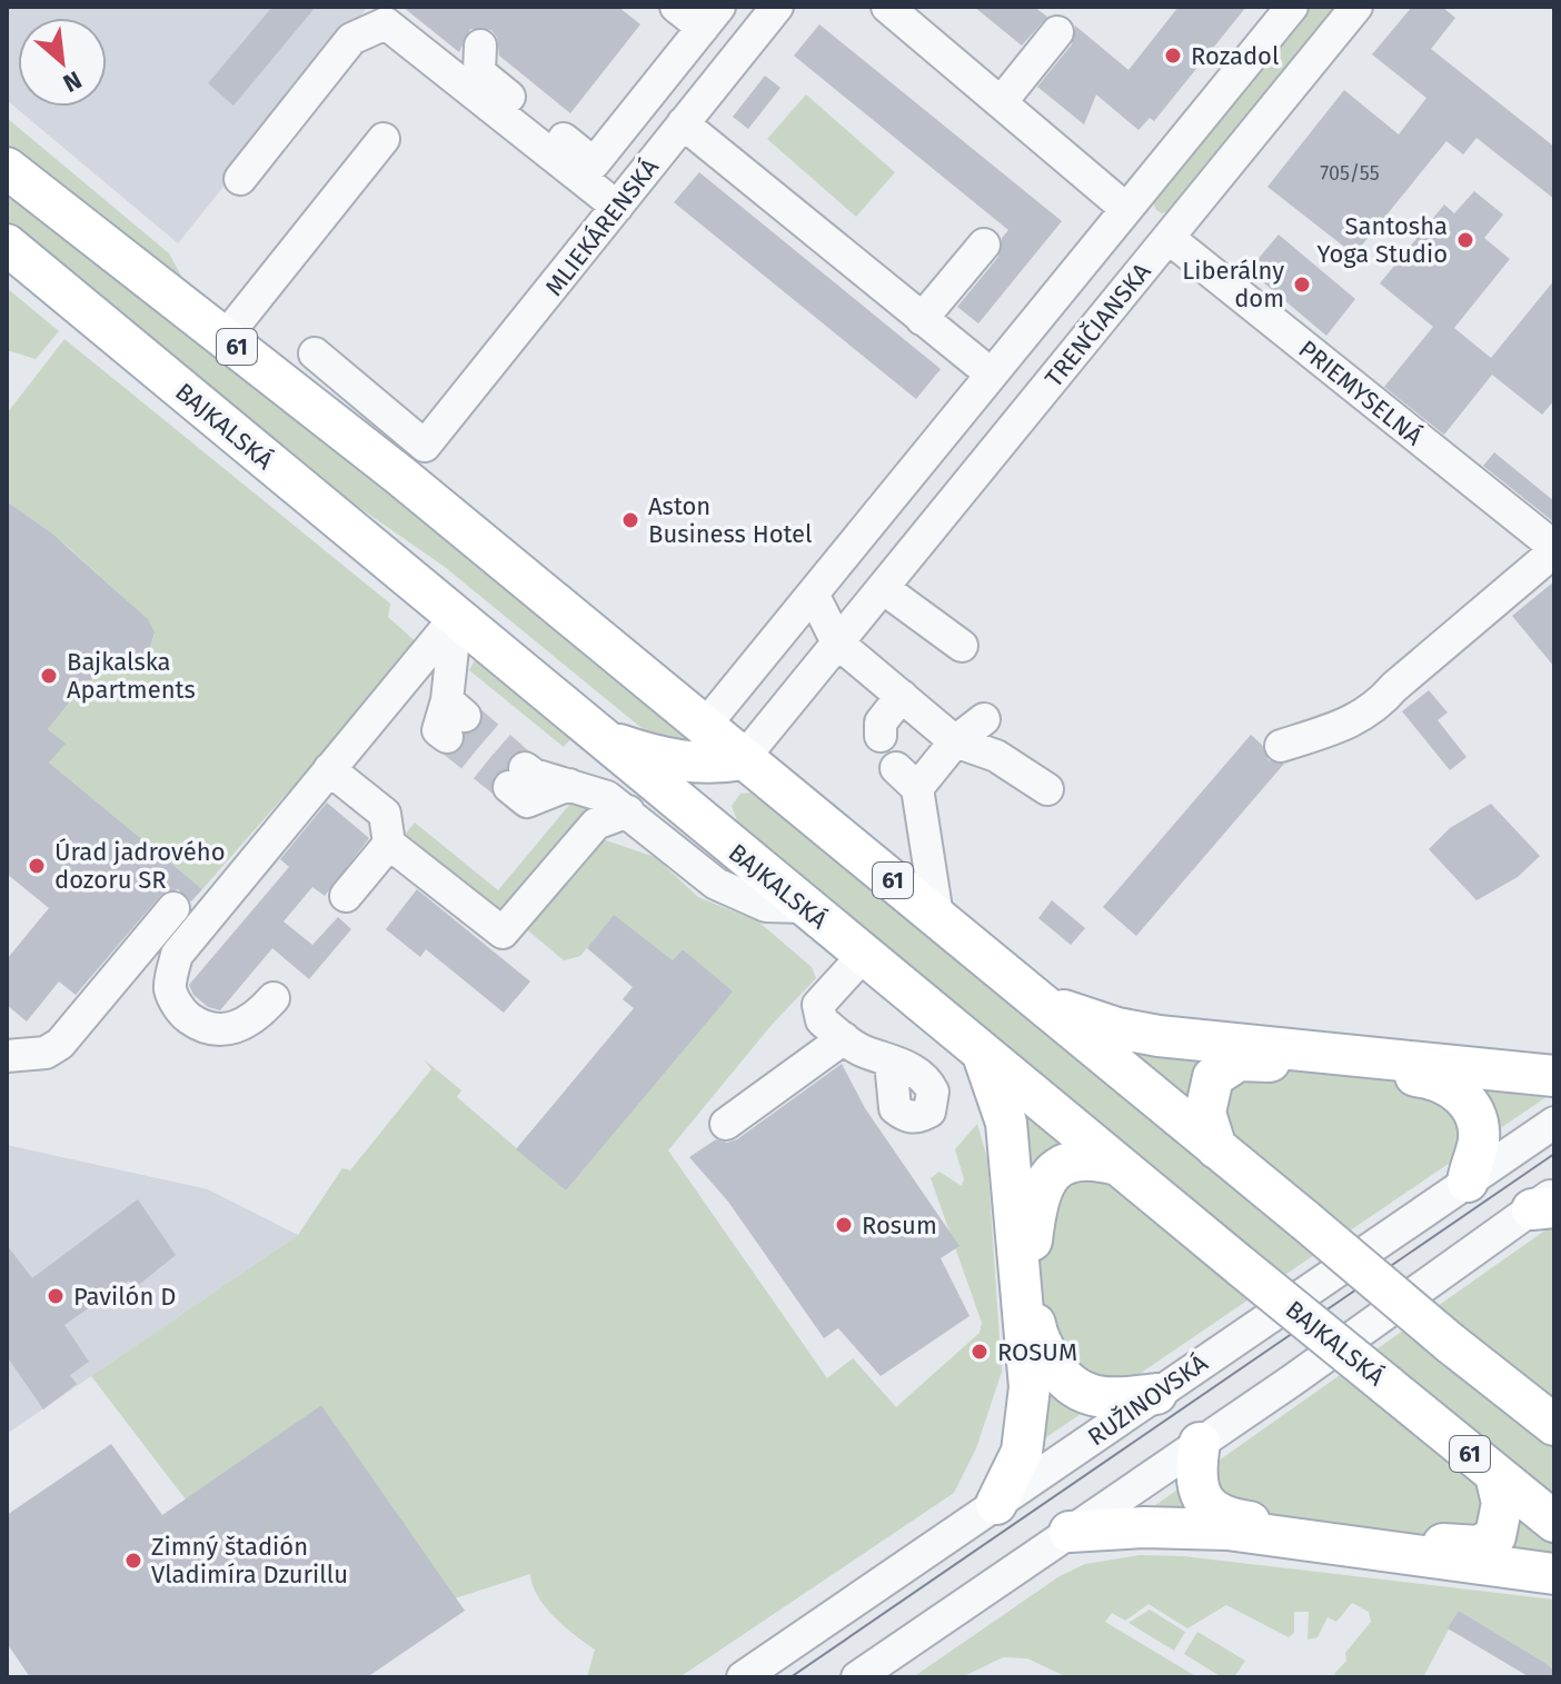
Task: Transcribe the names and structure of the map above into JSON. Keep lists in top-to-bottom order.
{
  "streets": {
    "main road": ["61", "BAJKALSKÁ"],
    "street": [
      "MLIEKÁRENSKÁ",
      "TRENČIANSKA",
      "PRIEMYSELNÁ",
      "RUŽINOVSKÁ"
    ]
  },
  "crossings": [
    ["TRENČIANSKA", "61"],
    ["TRENČIANSKA", "PRIEMYSELNÁ"]
  ],
  "places": [
    "Rozadol",
    "Santosha Yoga Studio",
    "Liberálny dom",
    "Aston Business Hotel",
    "Bajkalska Apartments",
    "Úrad jadrového dozoru SR",
    "Rosum",
    "Pavilón D",
    "ROSUM",
    "Zimný štadión Vladimíra Dzurillu"
  ],
  "house_numbers": ["705/55"],
  "north": "bottom right"
}
